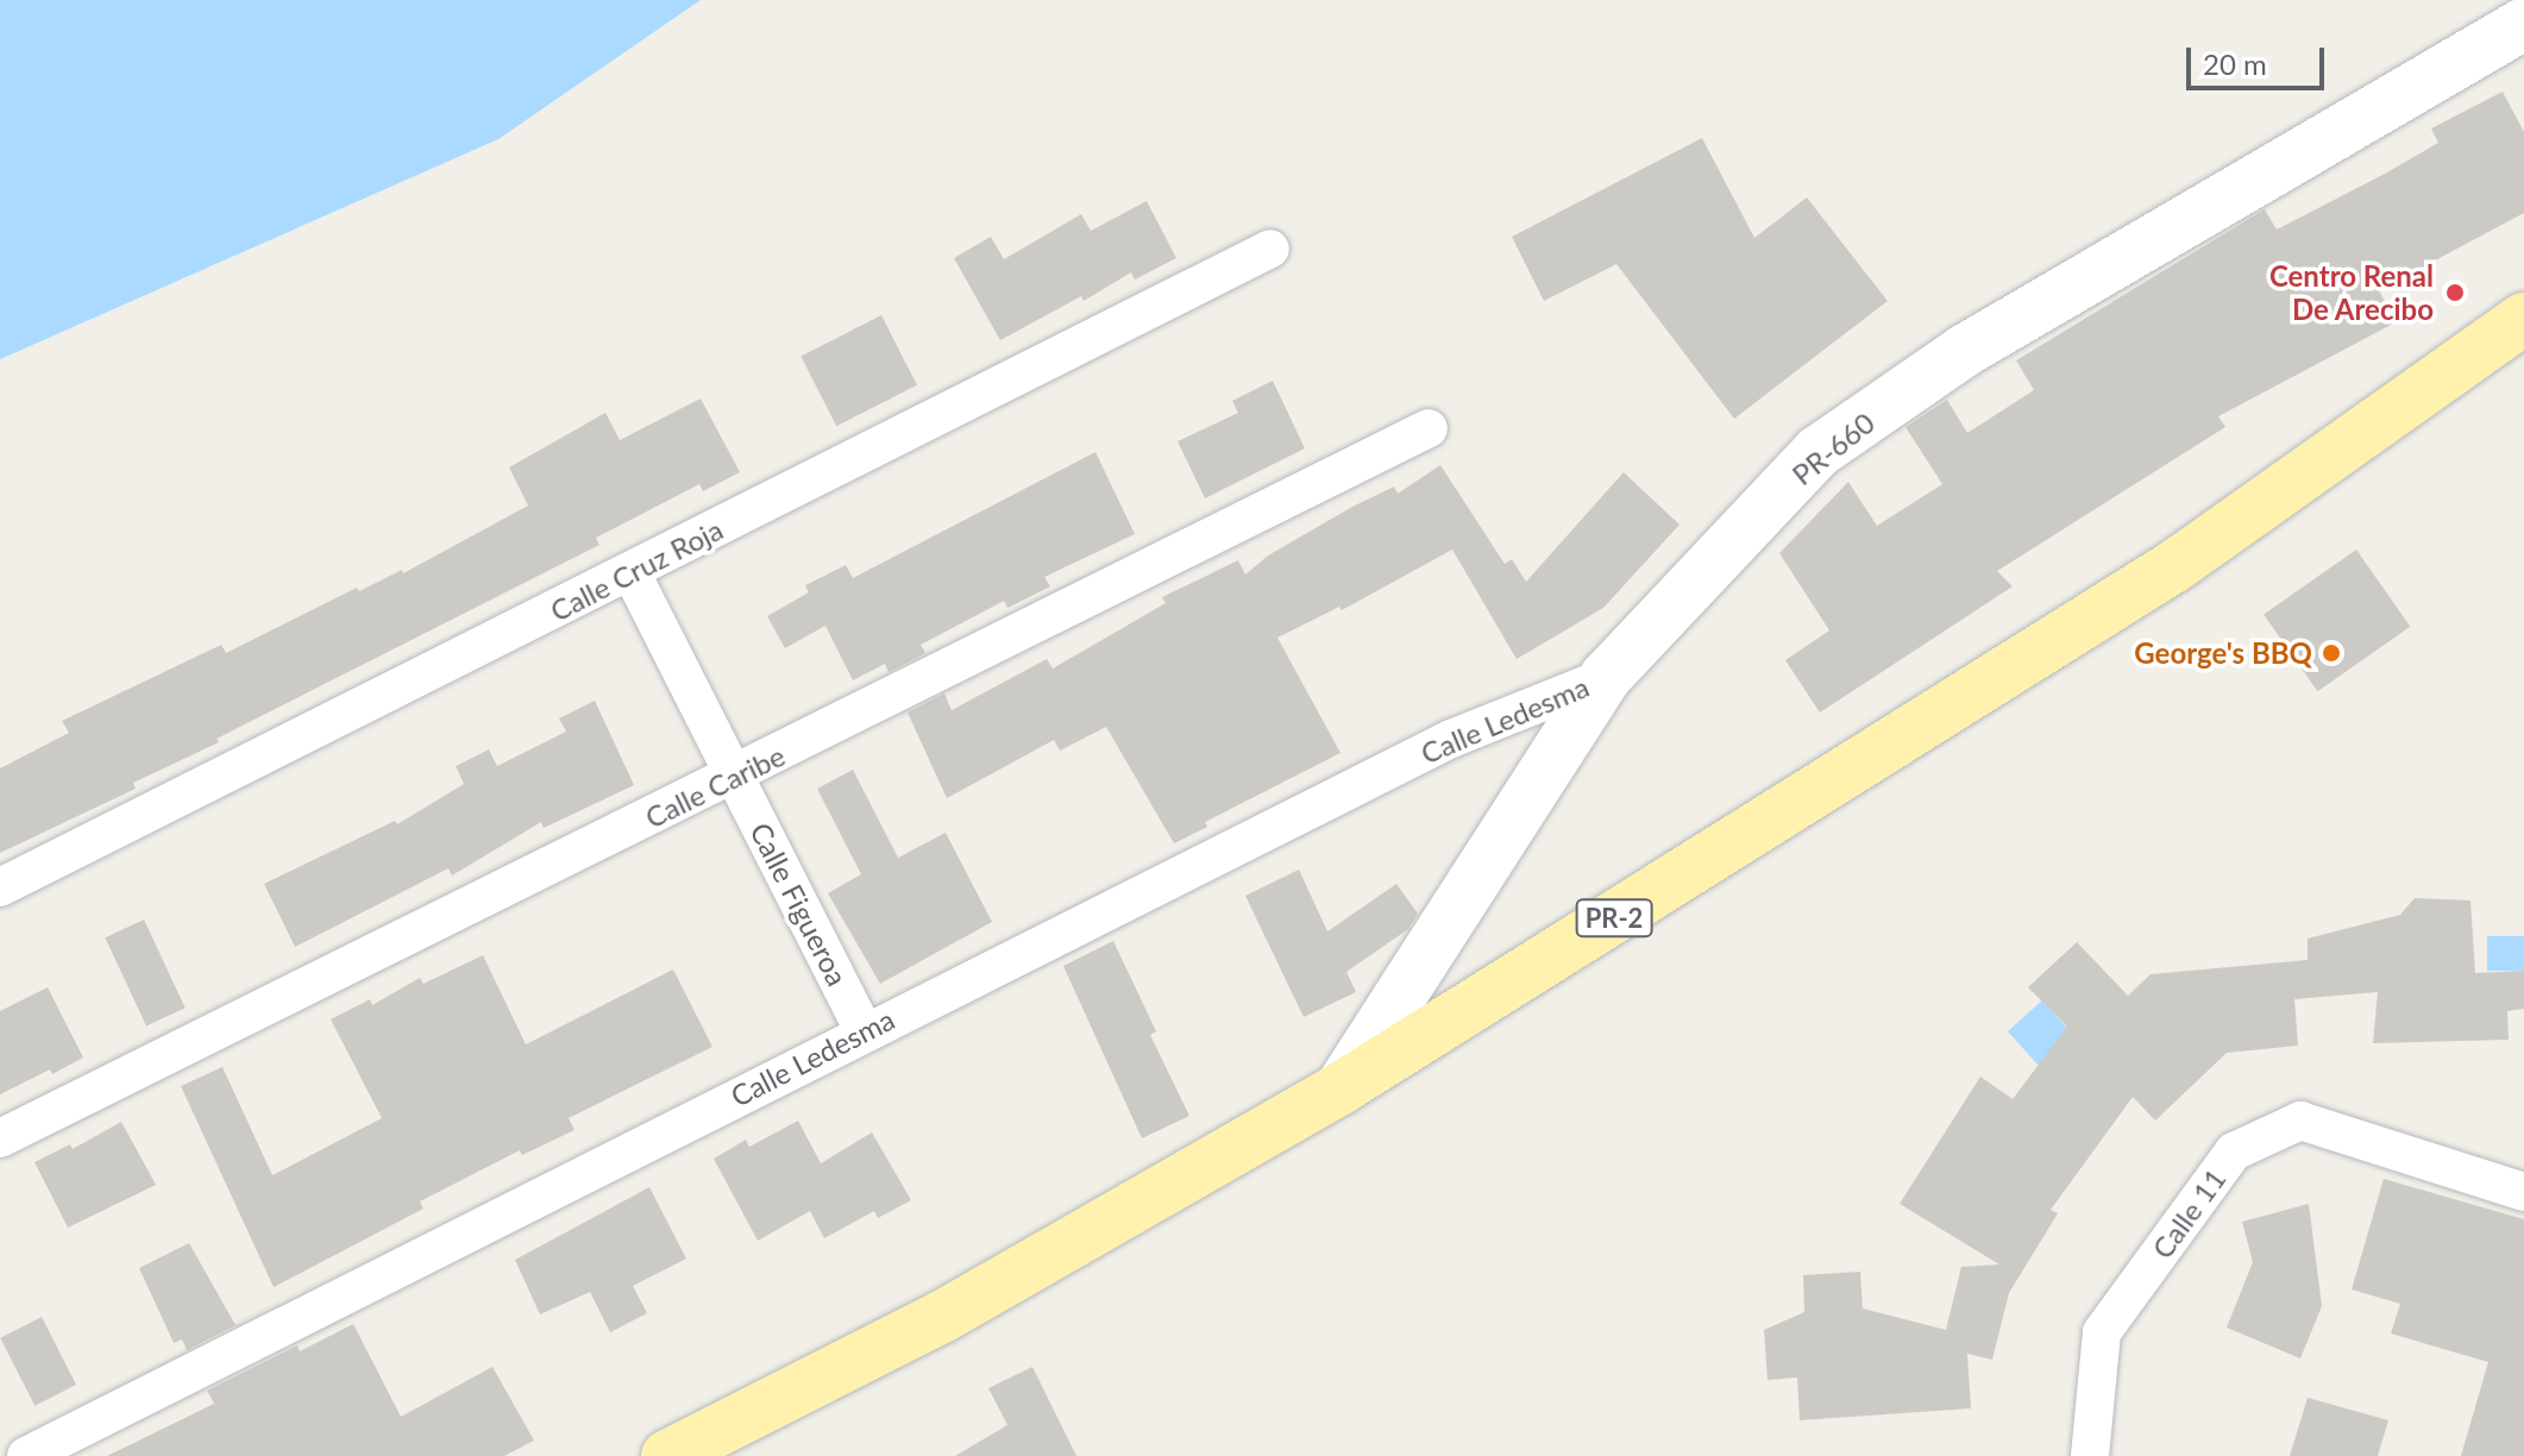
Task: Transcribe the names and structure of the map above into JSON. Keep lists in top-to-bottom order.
{
  "streets": {
    "main road": ["PR-2"],
    "street": [
      "PR-660",
      "Calle Cruz Roja",
      "Calle Ledesma",
      "Calle Caribe",
      "Calle Figueroa",
      "Calle 11"
    ]
  },
  "crossings": [
    ["PR-660", "Calle Ledesma"],
    ["PR-660", "PR-2"],
    ["Calle Cruz Roja", "Calle Figueroa"],
    ["Calle Ledesma", "Calle Figueroa"],
    ["Calle Caribe", "Calle Figueroa"]
  ],
  "places": ["Centro Renal De Arecibo", "George's BBQ"],
  "scale_bar": "20 m"
}
